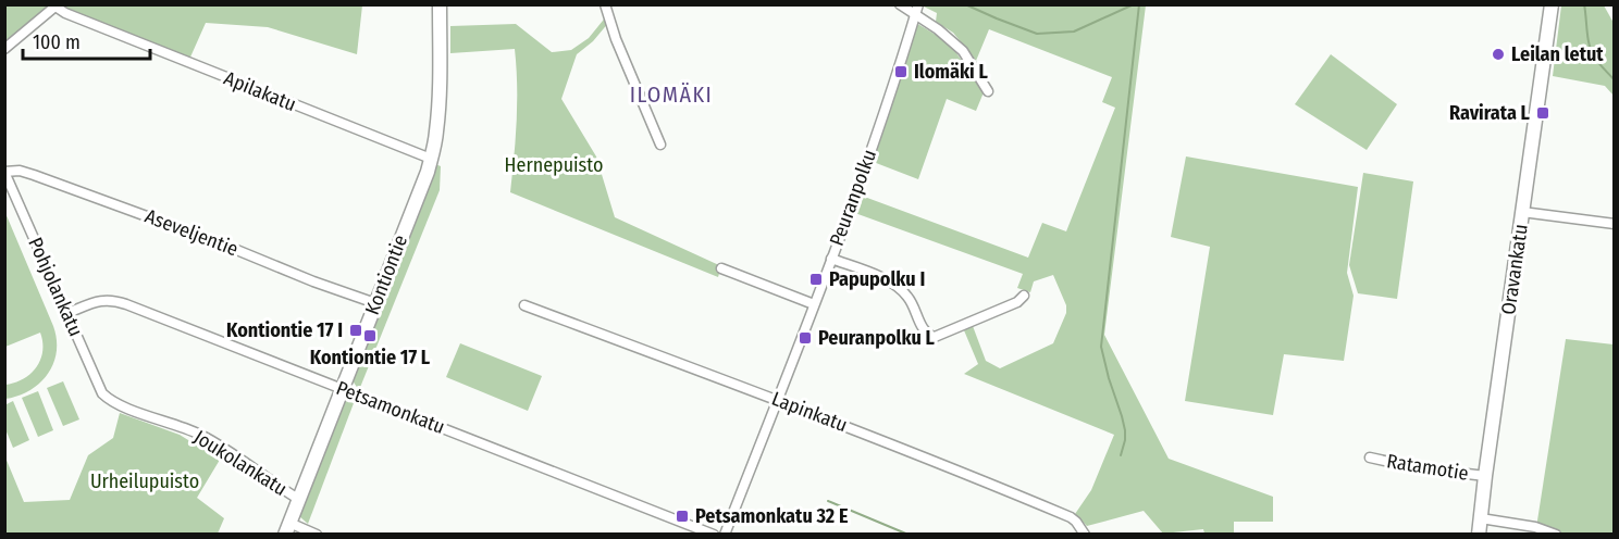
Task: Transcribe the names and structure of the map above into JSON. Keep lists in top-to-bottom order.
{
  "streets": {
    "street": [
      "Apilakatu",
      "Peuranpolku",
      "Aseveljentie",
      "Oravankatu",
      "Kontiontie",
      "Pohjolankatu",
      "Petsamonkatu",
      "Lapinkatu",
      "Joukolankatu",
      "Ratamotie"
    ]
  },
  "crossings": [
    ["Apilakatu", "Kontiontie"],
    ["Peuranpolku", "Lapinkatu"],
    ["Aseveljentie", "Kontiontie"],
    ["Aseveljentie", "Pohjolankatu"],
    ["Oravankatu", "Ratamotie"],
    ["Kontiontie", "Petsamonkatu"],
    ["Kontiontie", "Joukolankatu"],
    ["Pohjolankatu", "Petsamonkatu"],
    ["Pohjolankatu", "Joukolankatu"]
  ],
  "districts": ["ILOMÄKI"],
  "parks": ["Hernepuisto", "Urheilupuisto"],
  "places": {
    "other": ["Leilan letut"],
    "transit": [
      "Ilomäki L",
      "Ravirata L",
      "Papupolku I",
      "Kontiontie 17 I",
      "Kontiontie 17 L",
      "Peuranpolku L",
      "Petsamonkatu 32 E"
    ]
  },
  "scale_bar": "100 m"
}
